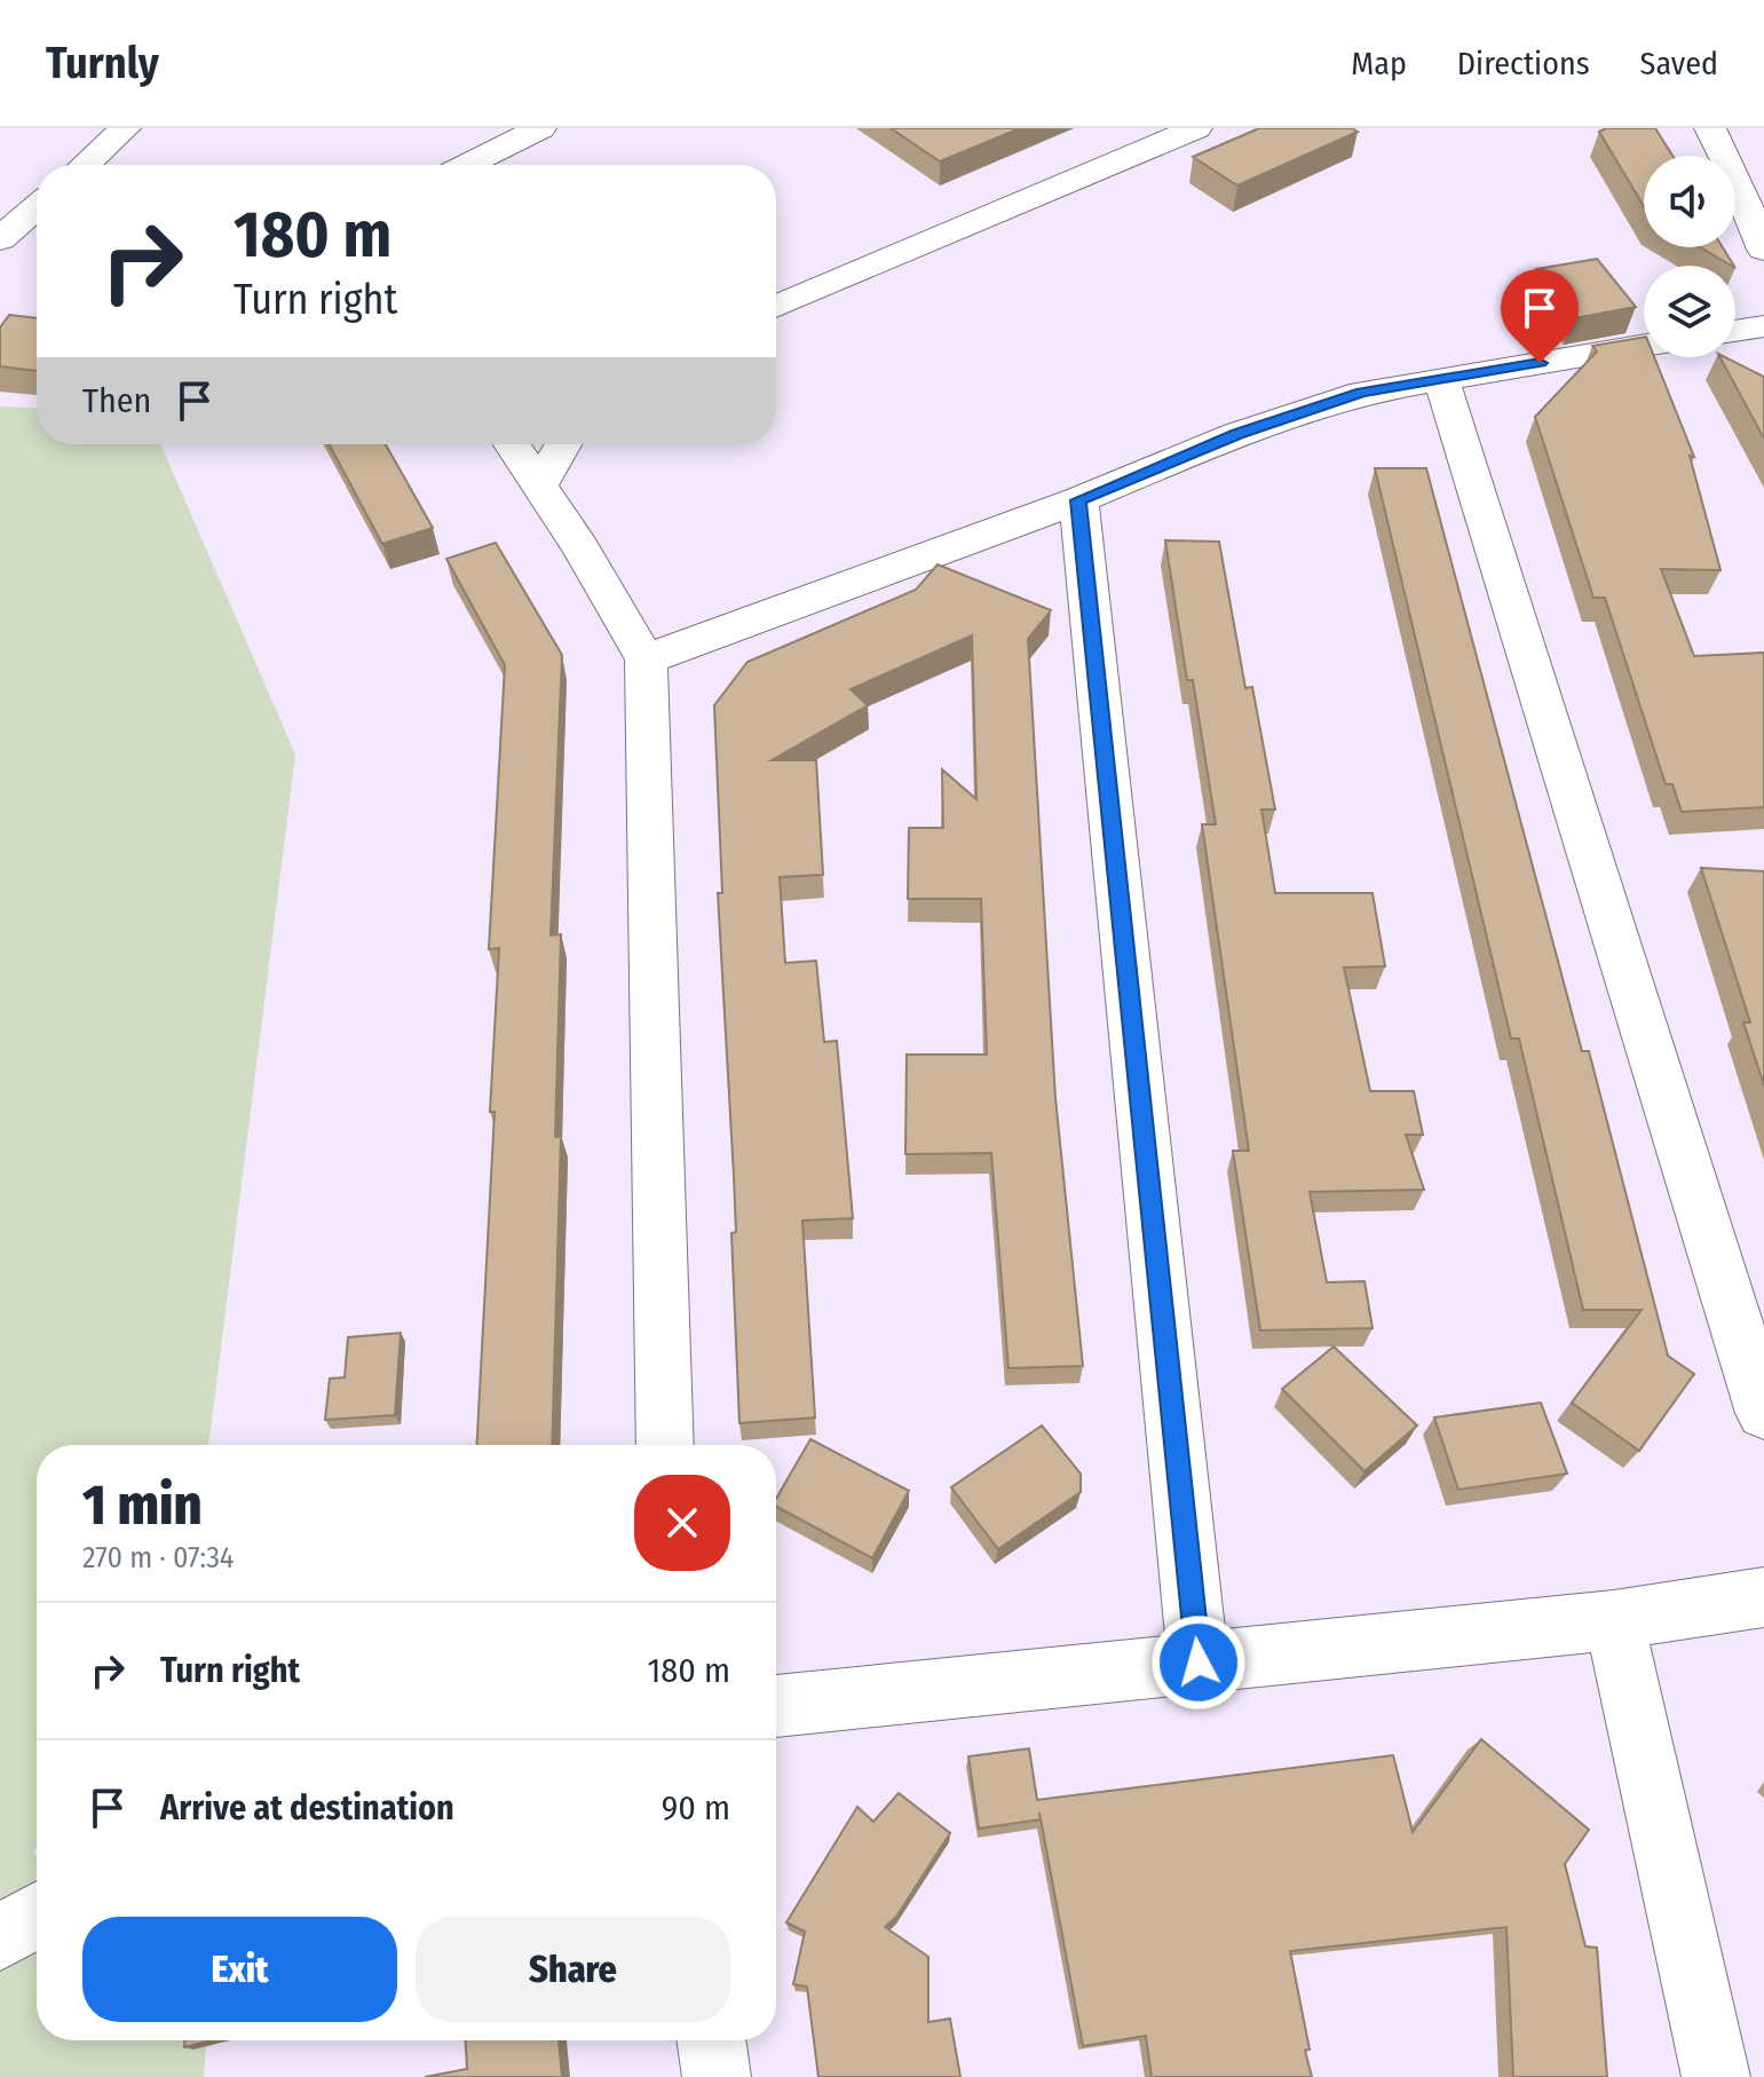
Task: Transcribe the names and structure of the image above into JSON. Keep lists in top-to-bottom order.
{
  "page": {
    "header": "Turnly",
    "nav": ["Map", "Directions", "Saved"],
    "turn": ["180 m", "Turn right"],
    "then": "Then",
    "heading": ["1 min", "270 m · 07:34"],
    "list": [
      {
        "name": "Turn right",
        "value": "180 m"
      },
      {
        "name": "Arrive at destination",
        "value": "90 m"
      }
    ],
    "buttons": ["Exit", "Share"]
  }
}
